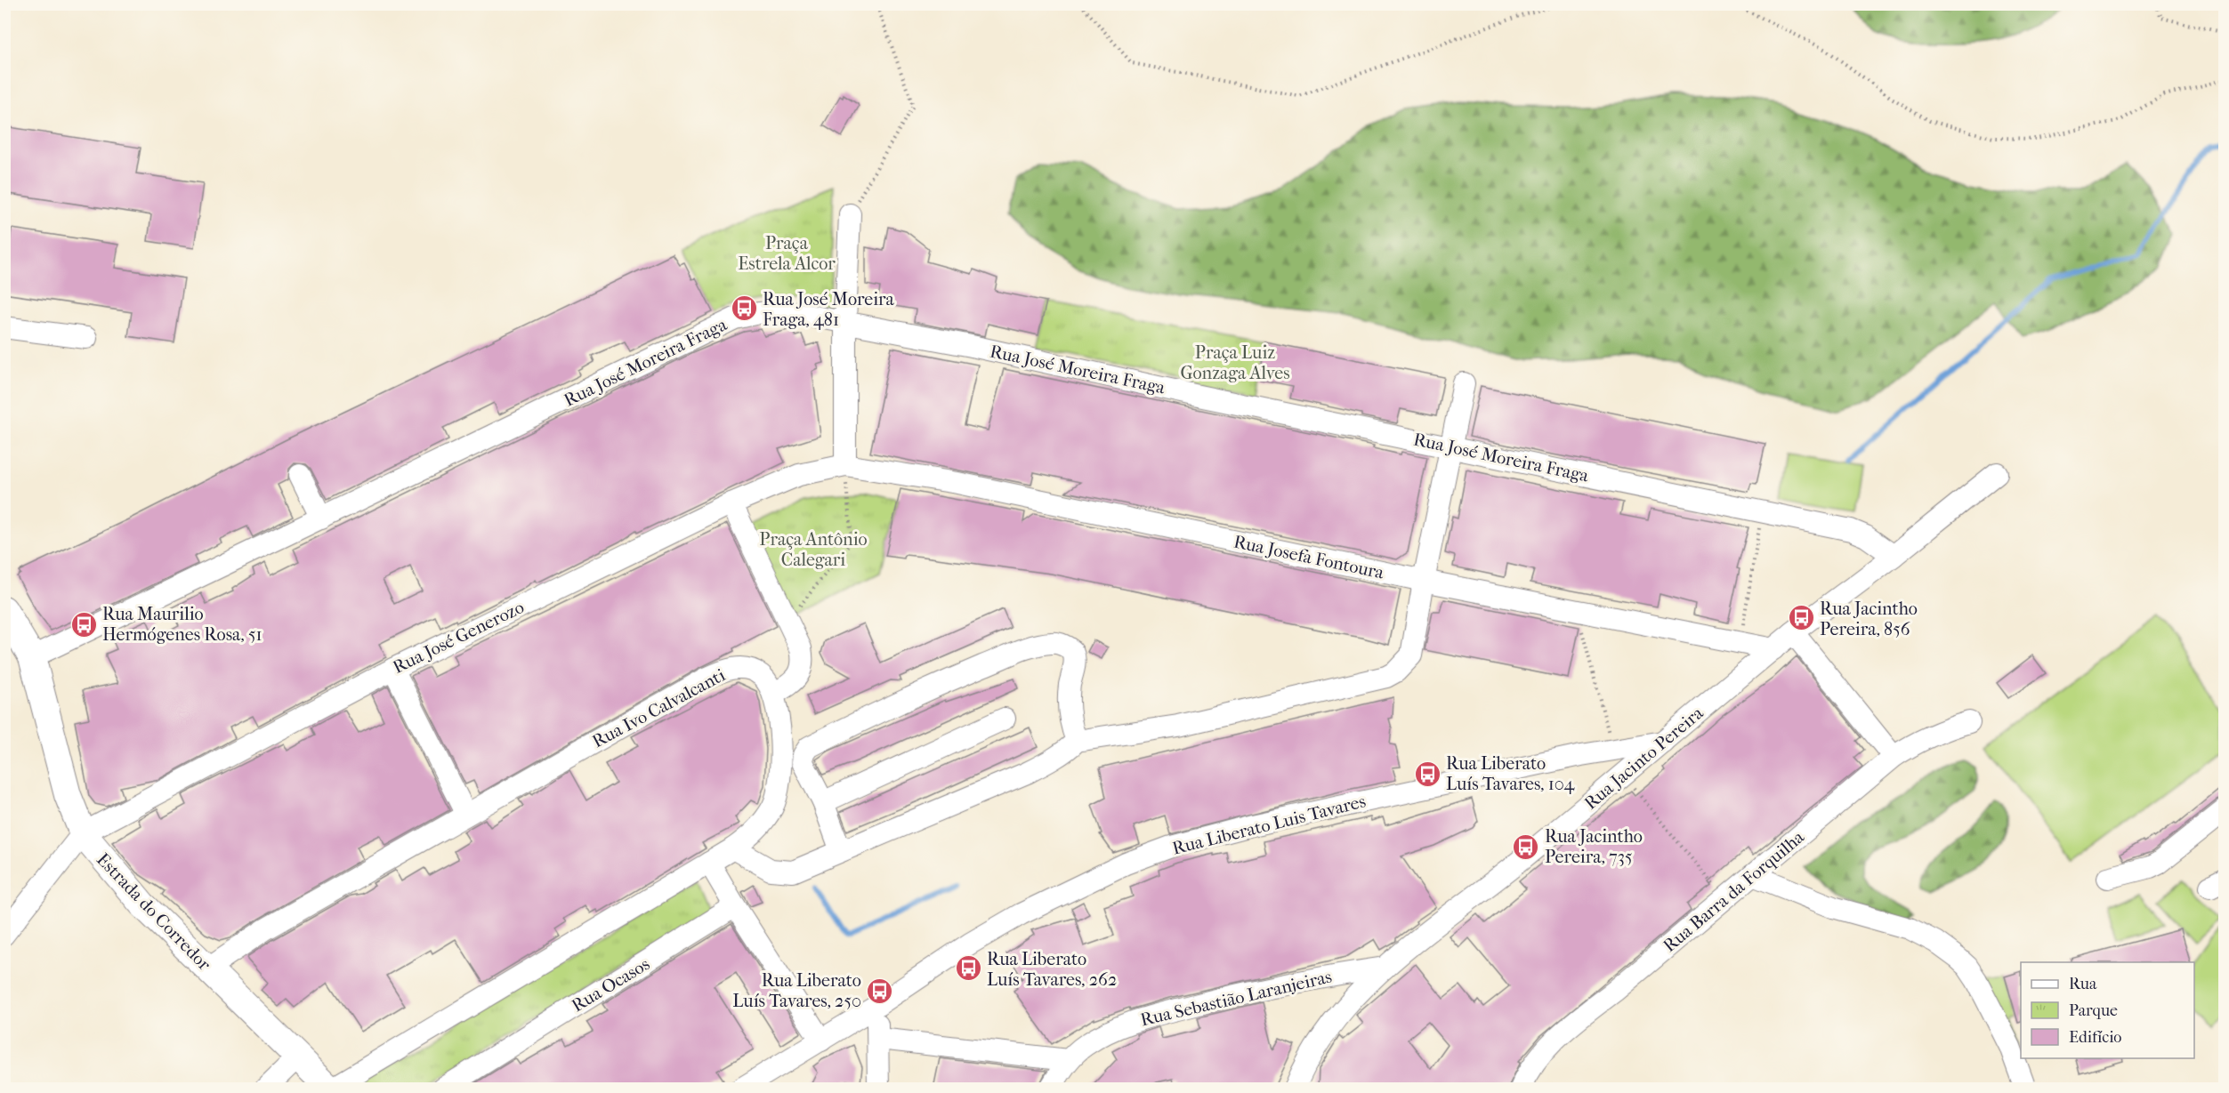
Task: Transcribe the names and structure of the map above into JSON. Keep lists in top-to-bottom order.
{
  "streets": {
    "main road": ["Estrada do Corredor"],
    "street": [
      "Rua José Moreira Fraga",
      "Rua Josefa Fontoura",
      "Rua José Generozo",
      "Rua Ivo Calvalcanti",
      "Rua Jacinto Pereira",
      "Rua Liberato Luis Tavares",
      "Rua Barra da Forquilha",
      "Rua Ocasos",
      "Rua Sebastião Laranjeiras"
    ]
  },
  "crossings": [
    ["Rua José Moreira Fraga", "Rua Jacinto Pereira"],
    ["Rua José Moreira Fraga", "Estrada do Corredor"],
    ["Rua Josefa Fontoura", "Rua José Generozo"],
    ["Rua Josefa Fontoura", "Rua Jacinto Pereira"],
    ["Rua José Generozo", "Estrada do Corredor"],
    ["Rua Ivo Calvalcanti", "Estrada do Corredor"],
    ["Rua Jacinto Pereira", "Rua Liberato Luis Tavares"],
    ["Rua Jacinto Pereira", "Rua Sebastião Laranjeiras"]
  ],
  "parks": ["Praça Estrela Alcor", "Praça Luiz Gonzaga Alves", "Praça Antônio Calegari"],
  "places": {
    "bus stop": [
      "Rua José Moreira Fraga, 481",
      "Rua Jacintho Pereira, 856",
      "Rua Maurilio Hermógenes Rosa, 51",
      "Rua Liberato Luís Tavares, 104",
      "Rua Jacintho Pereira, 735",
      "Rua Liberato Luís Tavares, 262",
      "Rua Liberato Luís Tavares, 250"
    ]
  },
  "legend": ["Rua", "Parque", "Edifício"]
}
